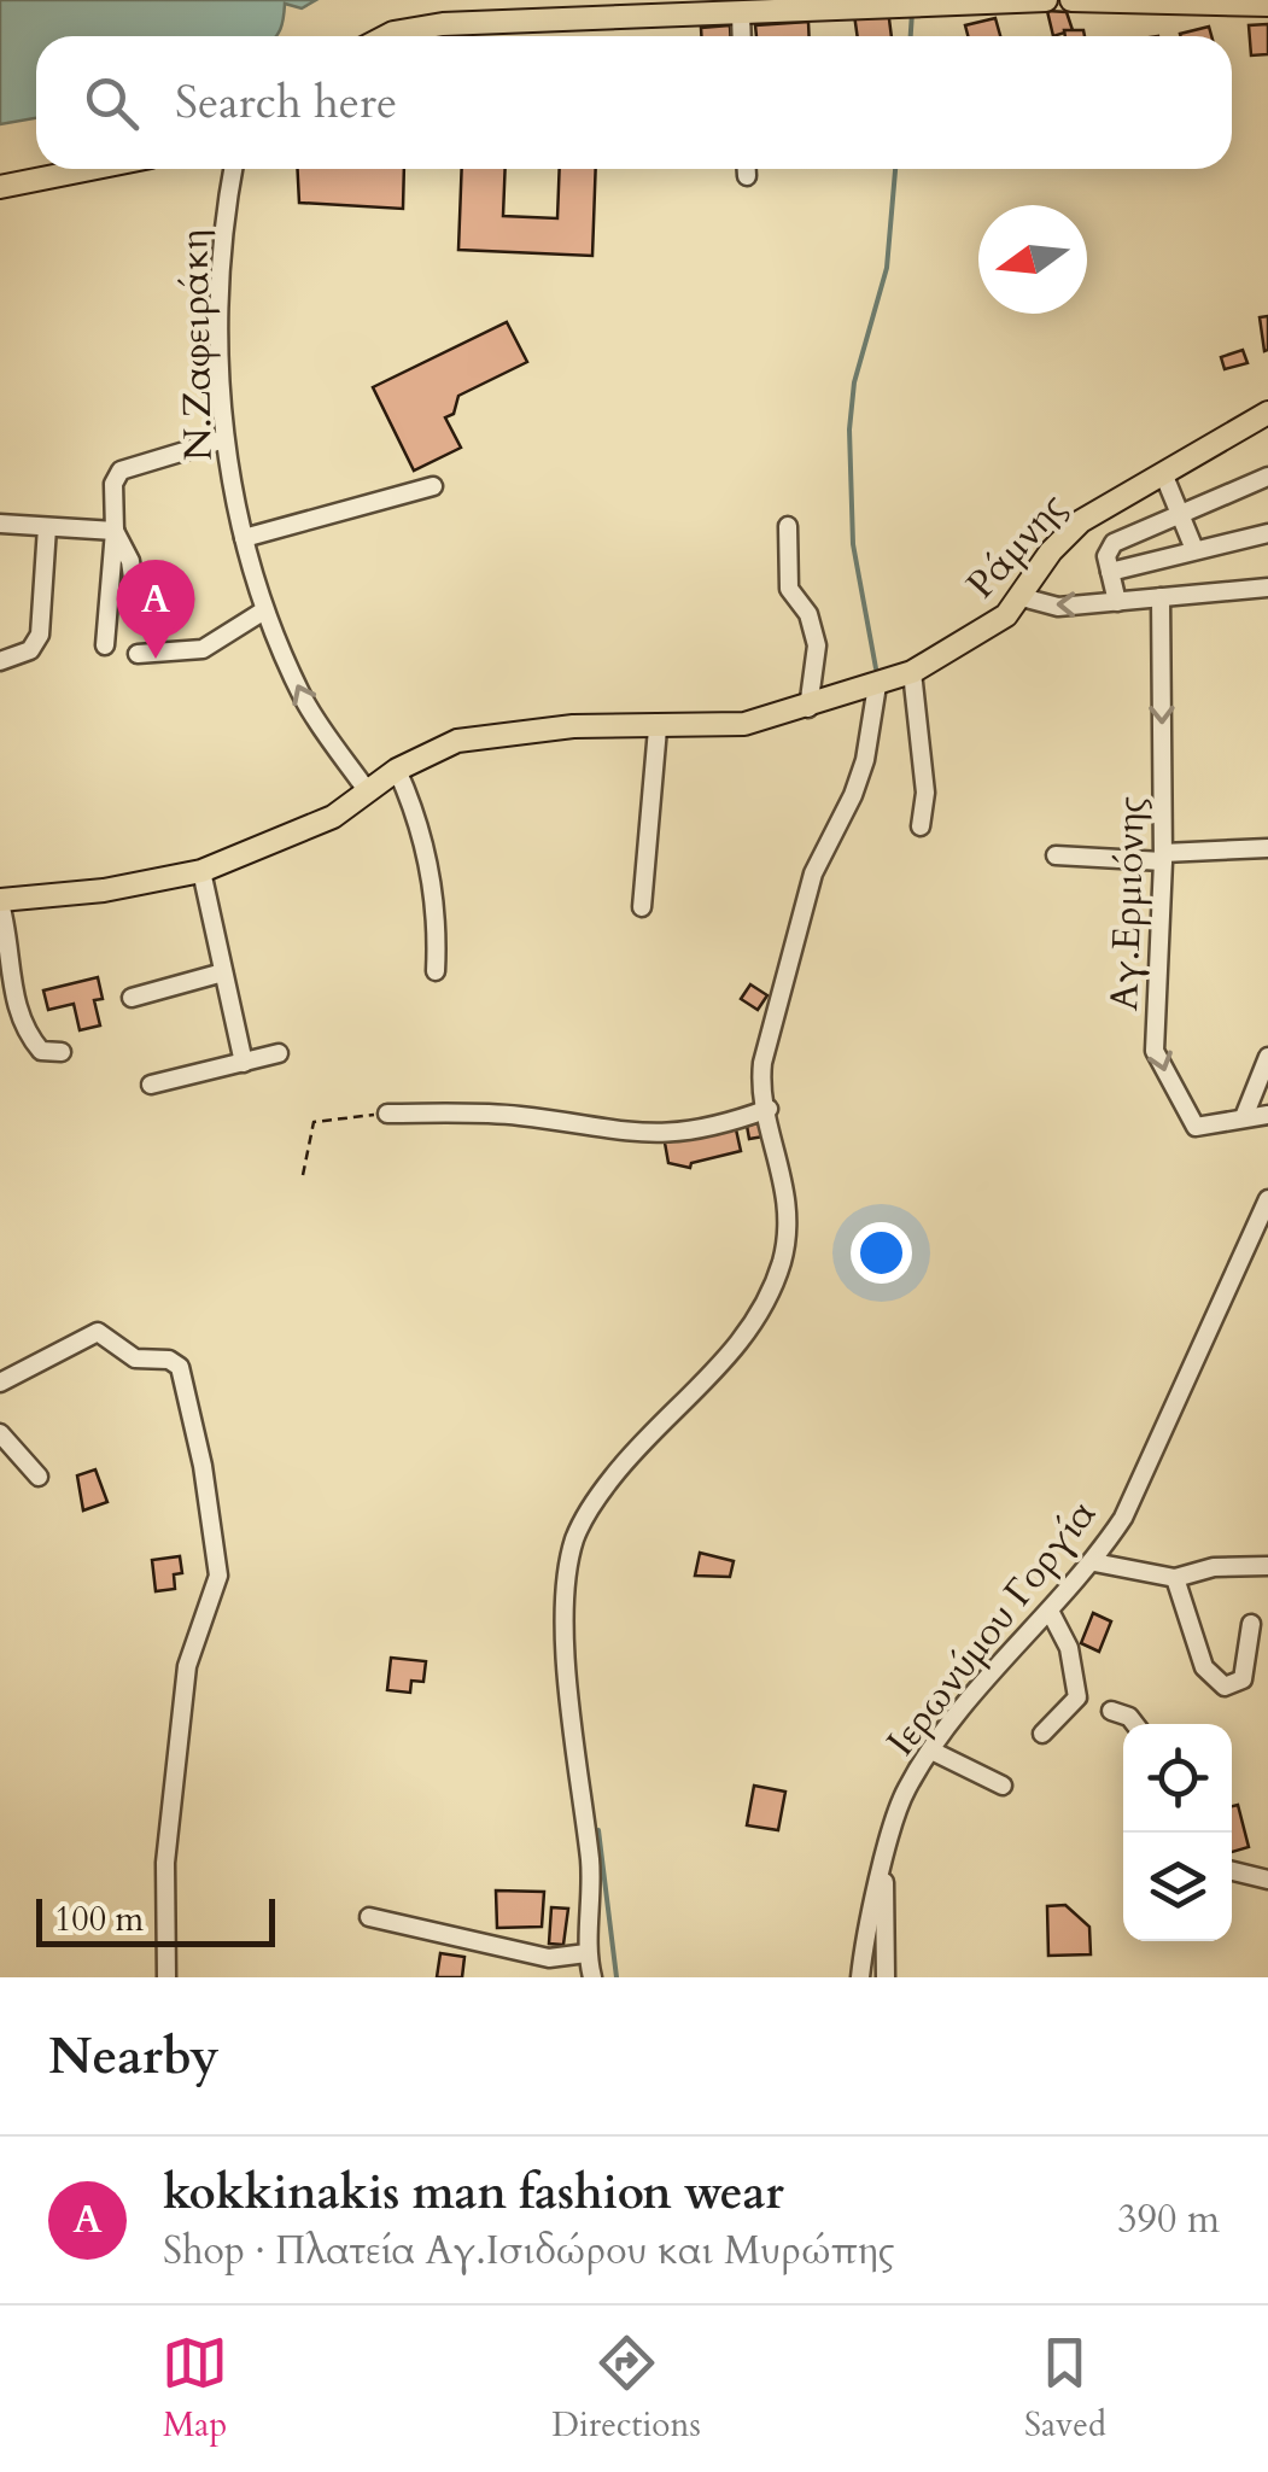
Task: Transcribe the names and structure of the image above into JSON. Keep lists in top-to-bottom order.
{
  "streets": {
    "main road": ["Ράμνης"],
    "street": ["Ν.Ζαφειράκη", "Αγ.Ερμιόνης", "Ιερωνύμου Γοργία"]
  },
  "crossings": [
    ["Ν.Ζαφειράκη", "Ράμνης"]
  ],
  "one_way": ["Αγ.Ερμιόνης"],
  "scale_bar": "100 m",
  "north": "left",
  "page": {
    "search": "Search here",
    "pins": "A",
    "scale": "100 m",
    "heading": "Nearby",
    "list": [
      {
        "mark": "A",
        "name": "kokkinakis man fashion wear",
        "note": "Shop · Πλατεία Αγ.Ισιδώρου και Μυρώπης",
        "value": "390 m"
      }
    ],
    "nav": ["Map", "Directions", "Saved"]
  }
}
